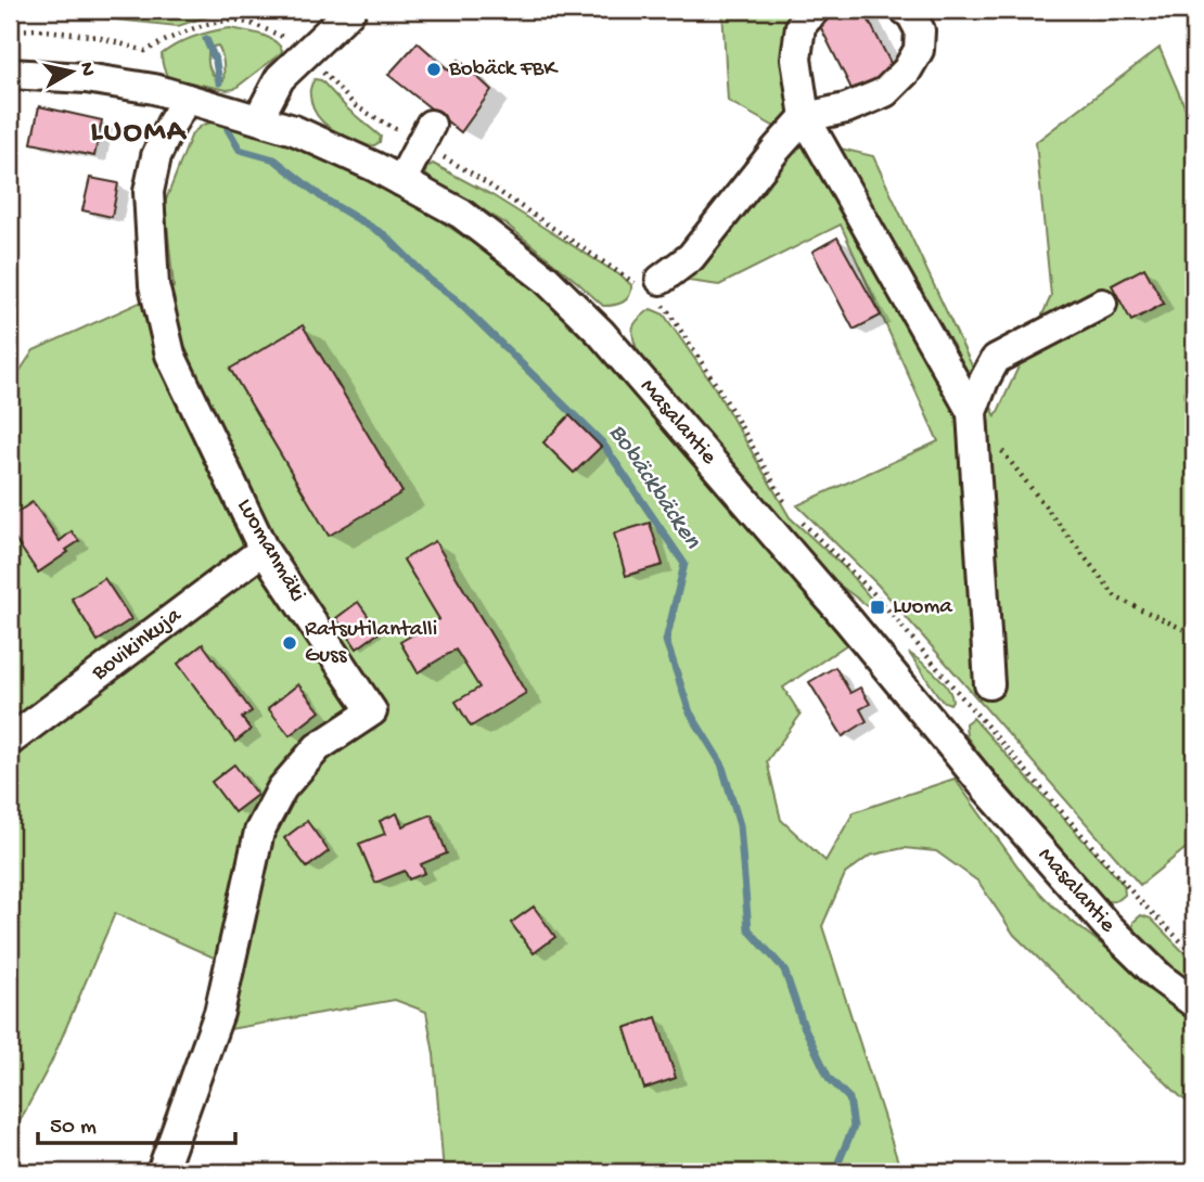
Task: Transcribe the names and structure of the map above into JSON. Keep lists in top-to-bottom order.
{
  "streets": {
    "street": ["Masalantie", "Luomanmäki", "Bovikinkuja"]
  },
  "crossings": [
    ["Masalantie", "Luomanmäki"],
    ["Luomanmäki", "Bovikinkuja"]
  ],
  "districts": ["LUOMA"],
  "water": ["Bobäckbäcken"],
  "places": {
    "other": ["Bobäck FBK", "Ratsutilantalli Guss"],
    "transit": ["Luoma"]
  },
  "scale_bar": "50 m",
  "north": "right"
}
